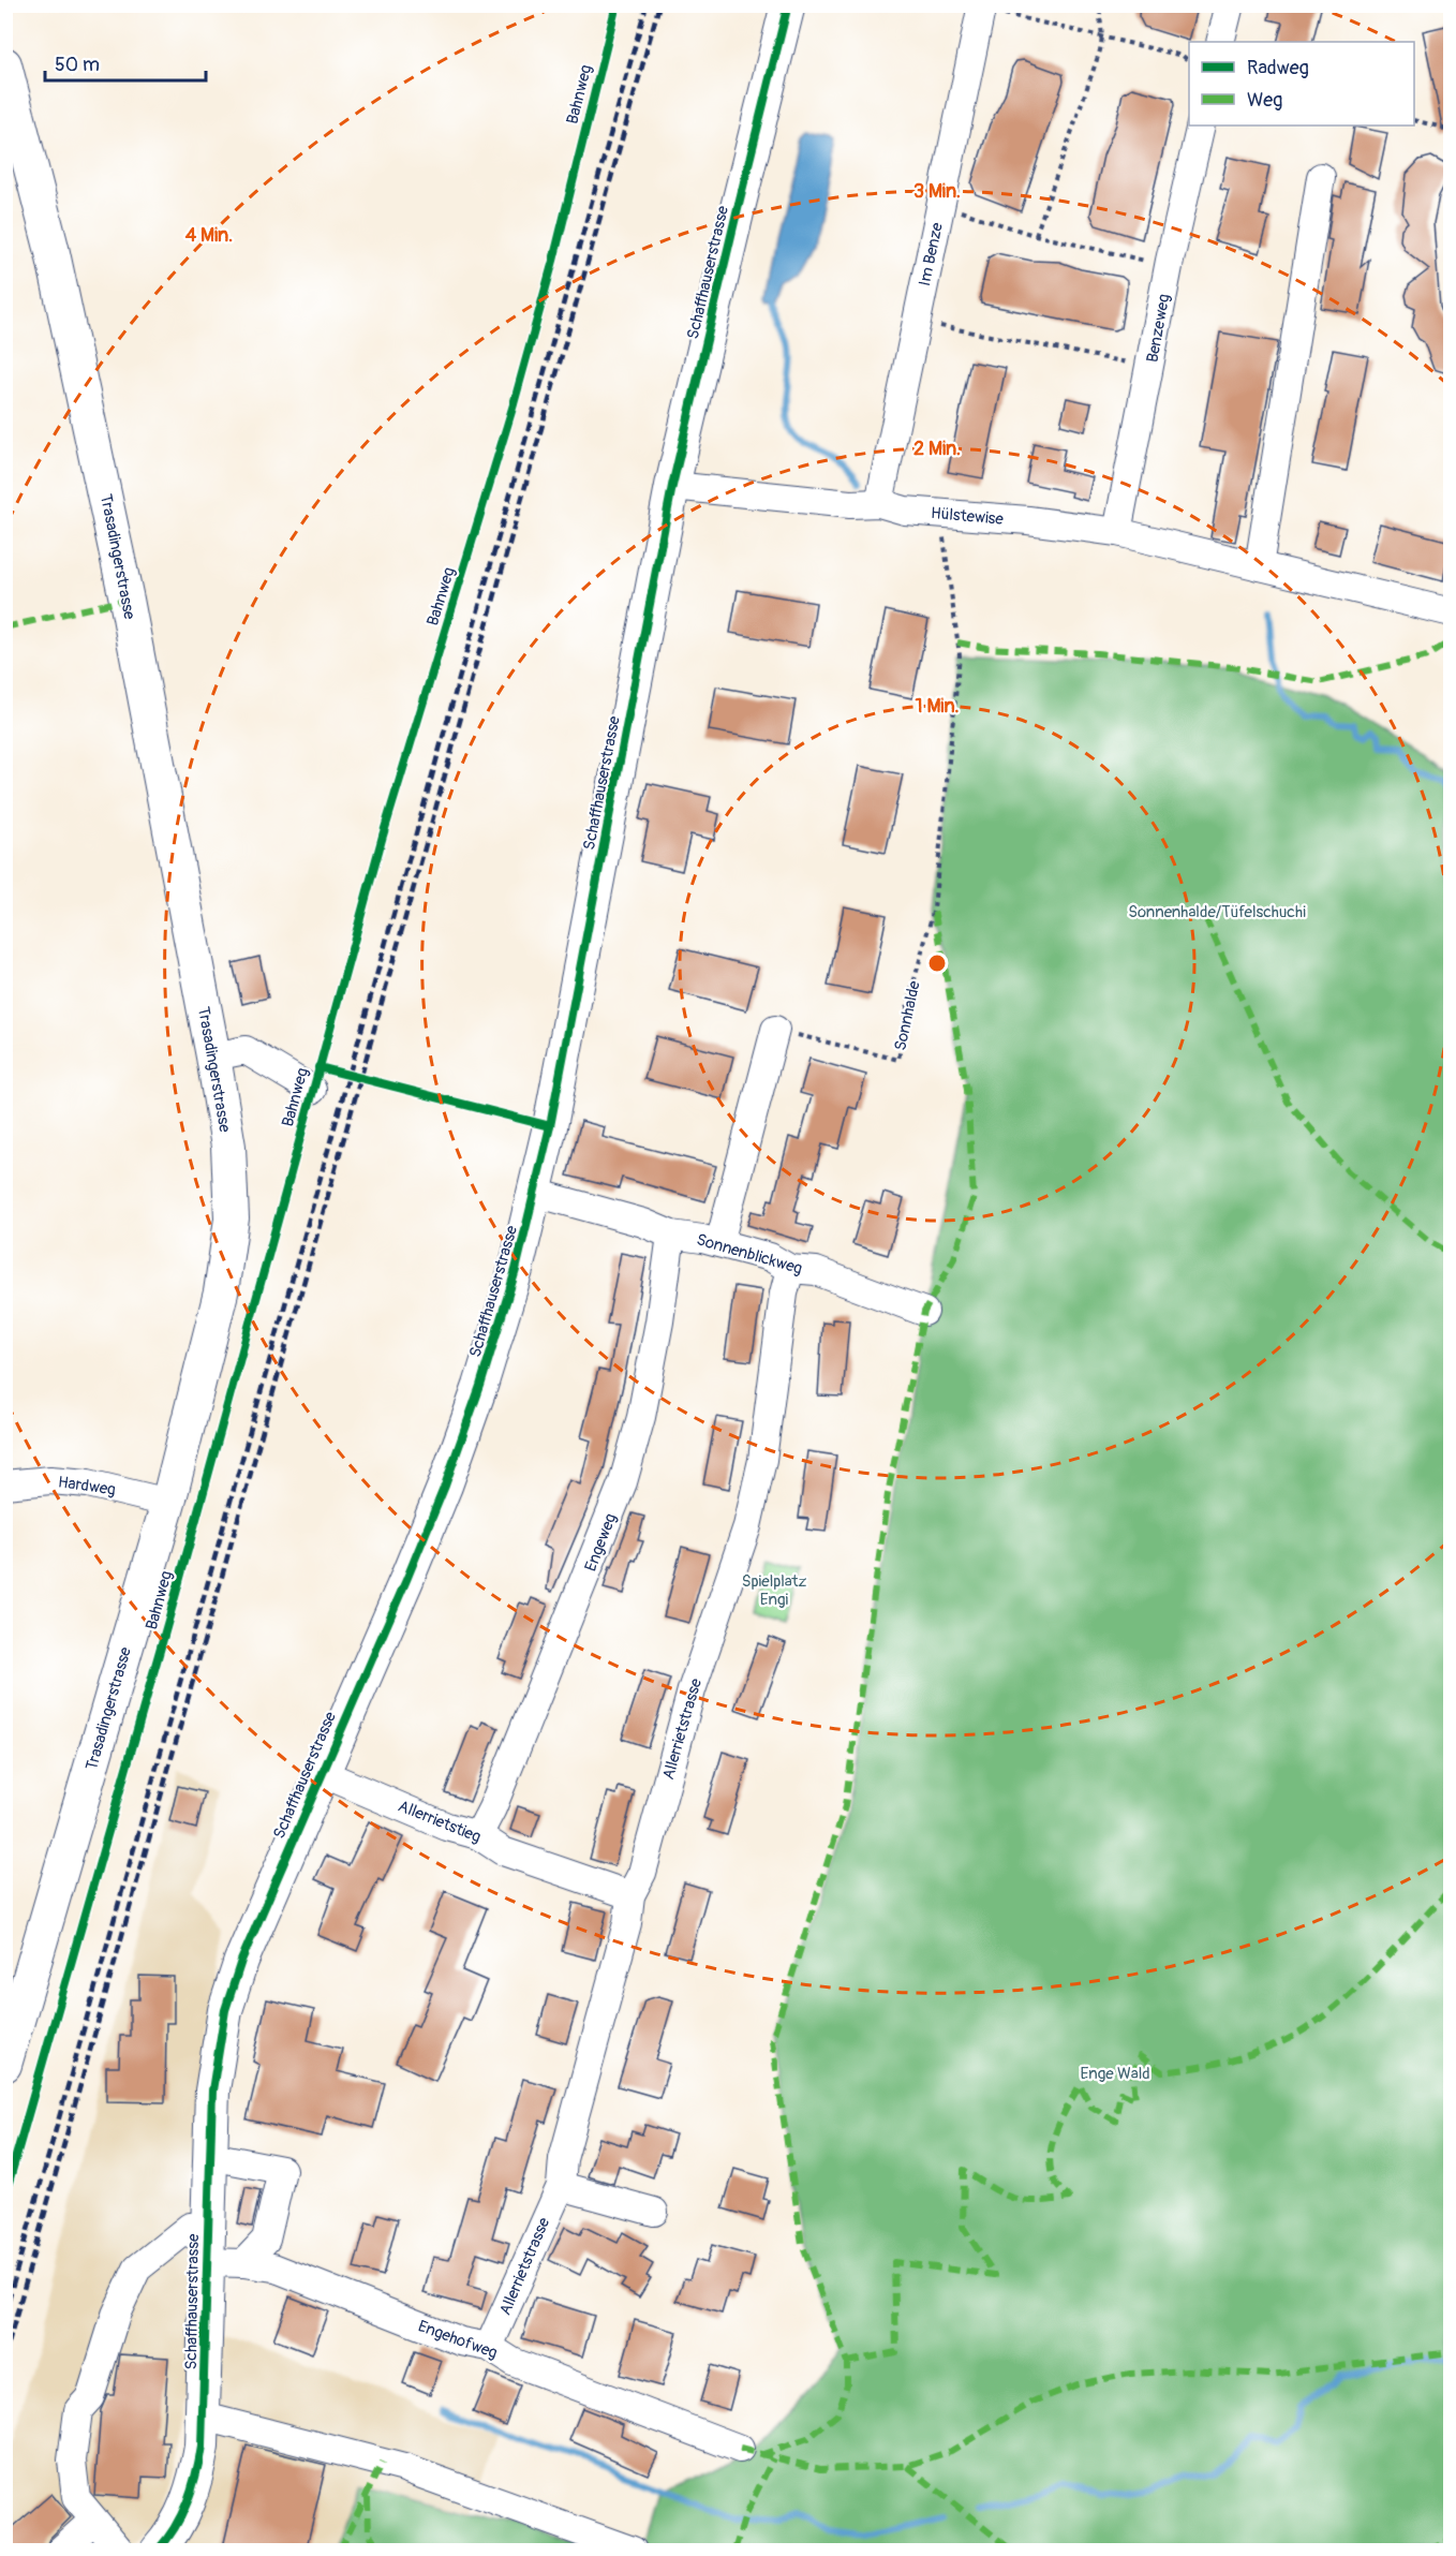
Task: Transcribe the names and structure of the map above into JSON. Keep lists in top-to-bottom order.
{
  "streets": {
    "main road": ["Schaffhauserstrasse", "Trasadingerstrasse"],
    "street": [
      "Im Benze",
      "Benzeweg",
      "Hülstewise",
      "Sonnenblickweg",
      "Hardweg",
      "Engeweg",
      "Allerrietstrasse",
      "Allerrietstieg",
      "Engehofweg"
    ],
    "path": ["Sonnhalde"],
    "cycle path": ["Bahnweg"]
  },
  "crossings": [
    ["Im Benze", "Hülstewise"],
    ["Schaffhauserstrasse", "Hülstewise"],
    ["Schaffhauserstrasse", "Sonnenblickweg"],
    ["Schaffhauserstrasse", "Allerrietstieg"],
    ["Schaffhauserstrasse", "Engehofweg"],
    ["Benzeweg", "Hülstewise"],
    ["Hülstewise", "Sonnhalde"],
    ["Trasadingerstrasse", "Hardweg"],
    ["Sonnenblickweg", "Engeweg"],
    ["Sonnenblickweg", "Allerrietstrasse"],
    ["Engeweg", "Allerrietstieg"],
    ["Allerrietstrasse", "Allerrietstieg"],
    ["Allerrietstrasse", "Engehofweg"]
  ],
  "parks": ["Sonnenhalde/Tüfelschuchi", "Spielplatz Engi", "Enge Wald"],
  "legend": ["Radweg", "Weg"],
  "scale_bar": "50 m",
  "rings": [
    "3 Min.",
    "4 Min.",
    "2 Min.",
    "1 Min."
  ]
}
